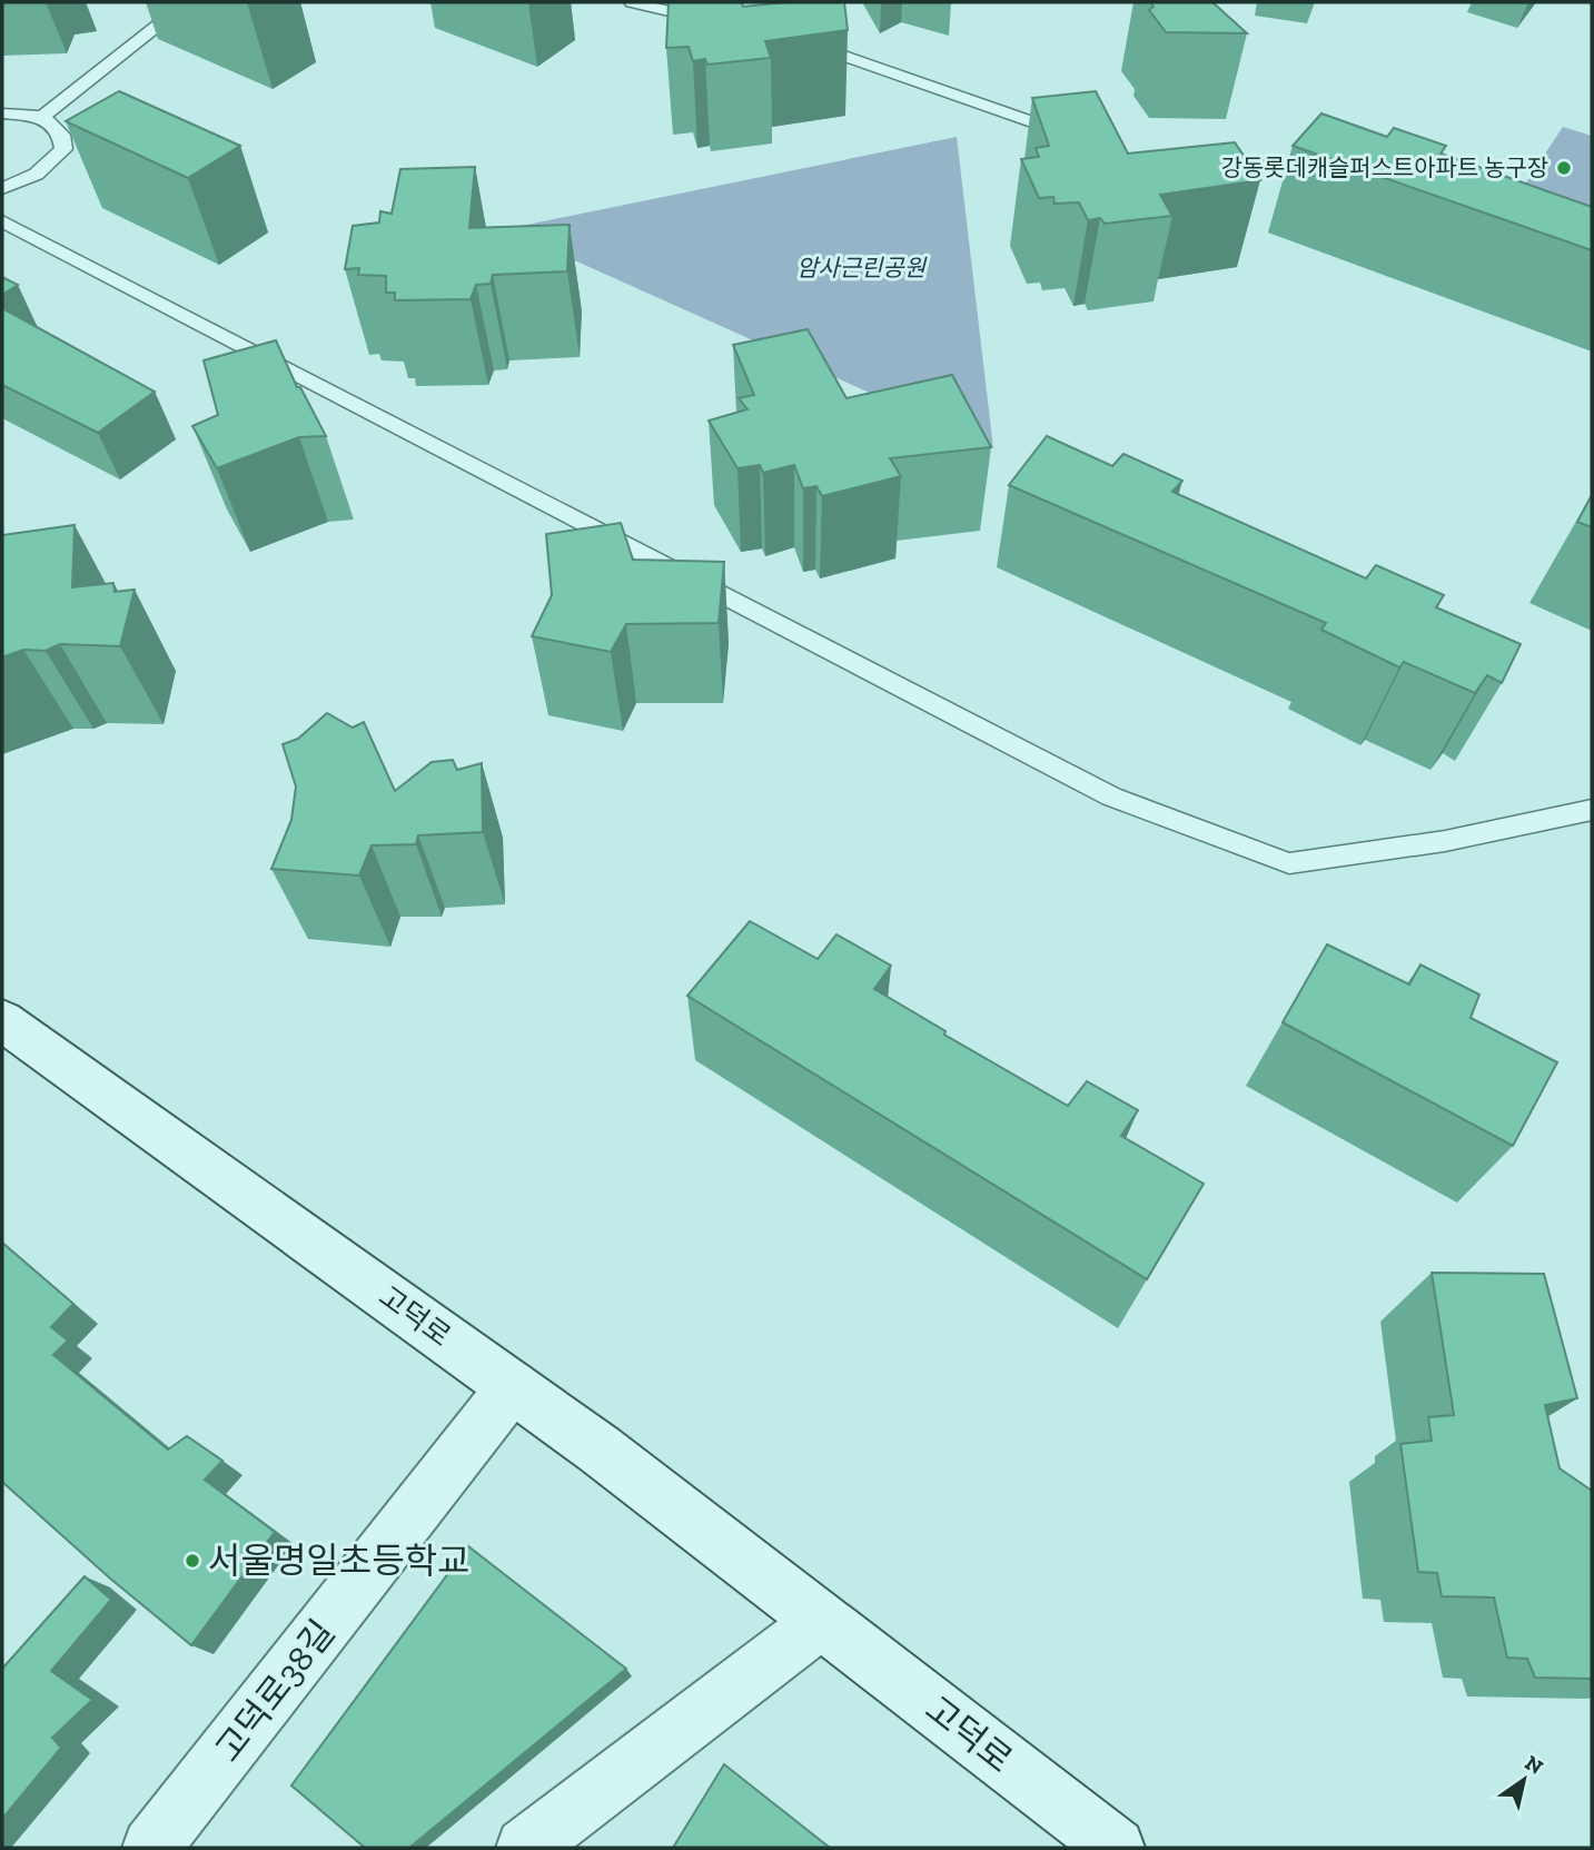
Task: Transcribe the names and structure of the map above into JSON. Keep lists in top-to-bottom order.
{
  "streets": {
    "main road": ["고덕로", "고덕로38길"]
  },
  "crossings": [
    ["고덕로", "고덕로38길"]
  ],
  "parks": ["암사근린공원"],
  "places": ["강동롯데캐슬퍼스트아파트 농구장", "서울명일초등학교"],
  "north": "top right"
}
